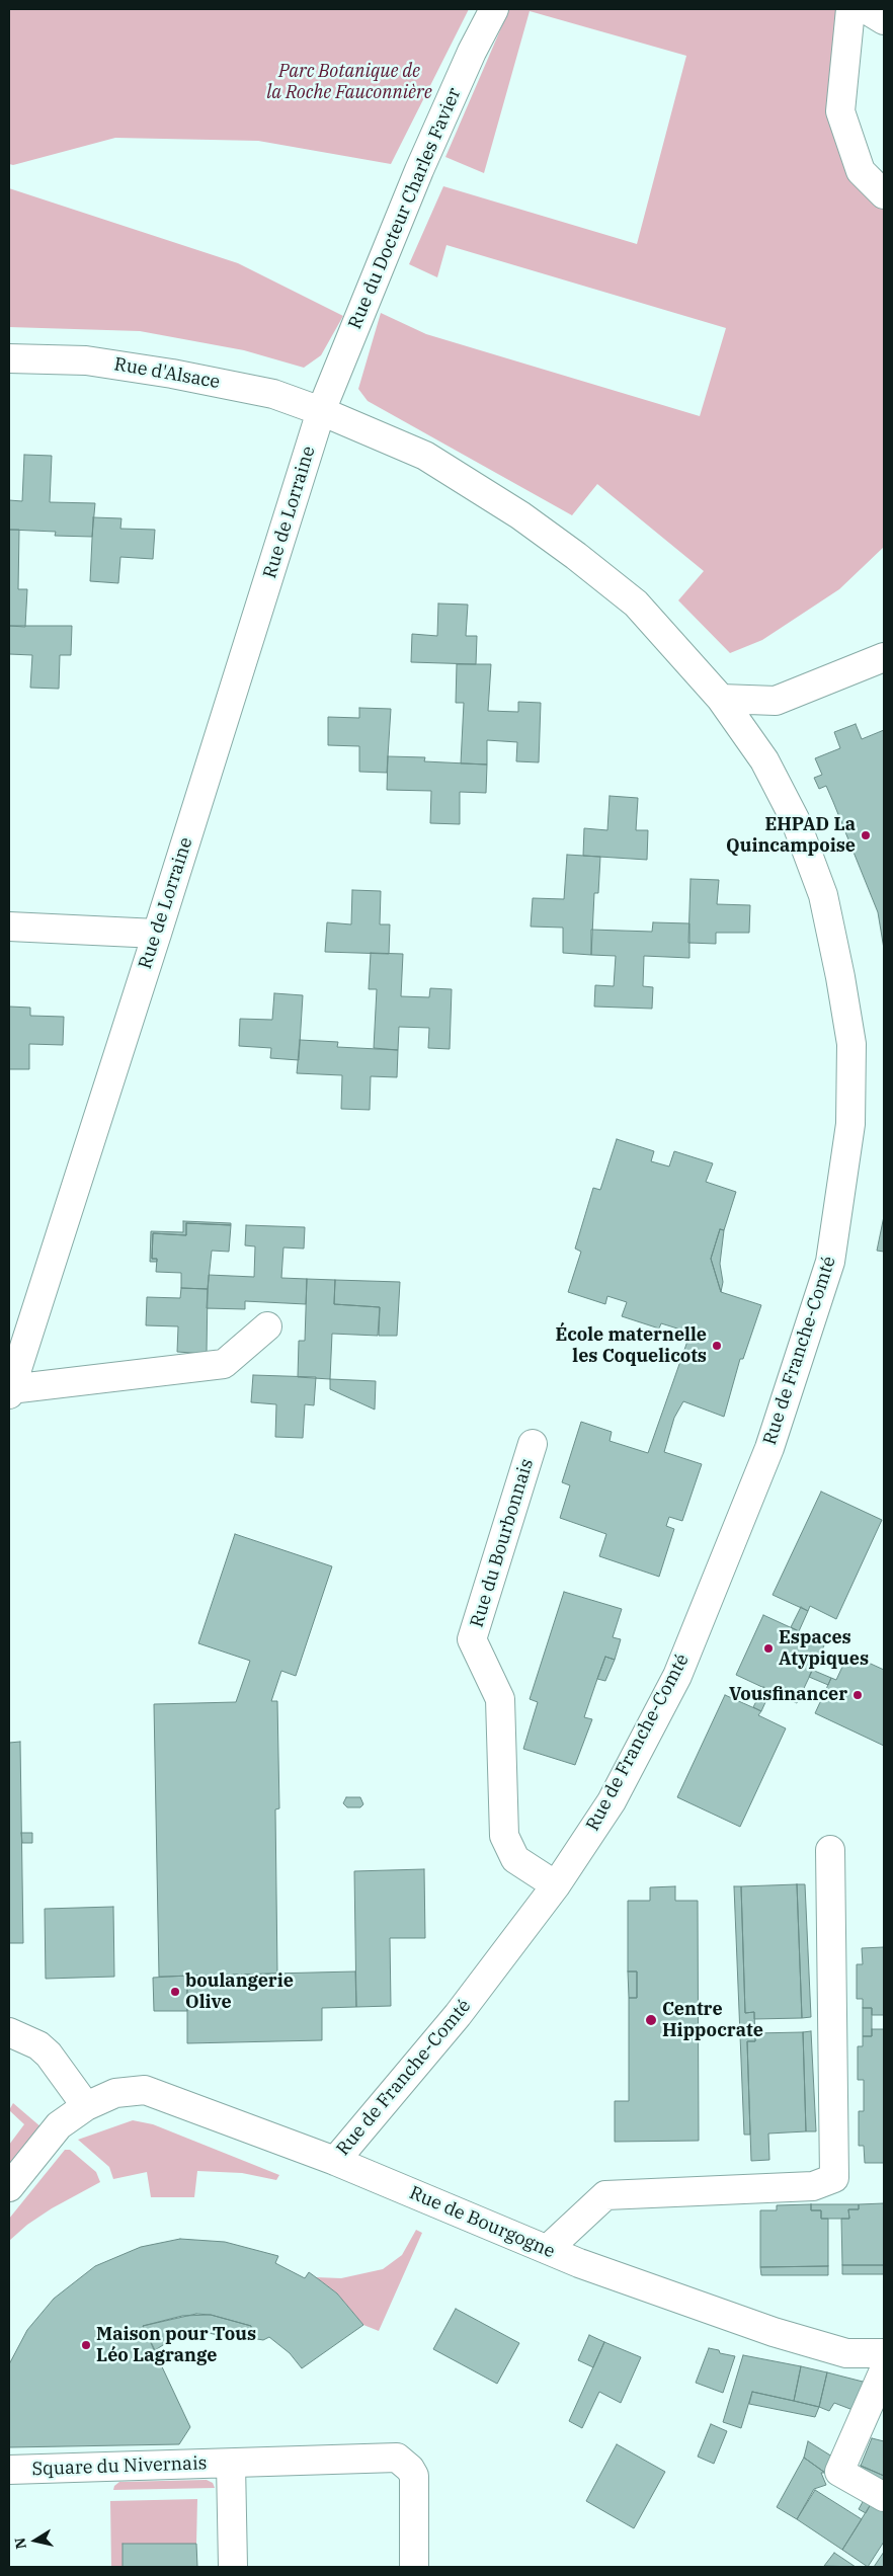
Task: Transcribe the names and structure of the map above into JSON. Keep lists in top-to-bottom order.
{
  "streets": {
    "street": [
      "Rue du Docteur Charles Favier",
      "Rue d'Alsace",
      "Rue de Lorraine",
      "Rue de Franche-Comté",
      "Rue du Bourbonnais",
      "Rue de Bourgogne",
      "Square du Nivernais"
    ]
  },
  "crossings": [
    ["Rue du Docteur Charles Favier", "Rue d'Alsace"],
    ["Rue du Docteur Charles Favier", "Rue de Lorraine"],
    ["Rue du Docteur Charles Favier", "Rue de Franche-Comté"],
    ["Rue d'Alsace", "Rue de Lorraine"],
    ["Rue d'Alsace", "Rue de Franche-Comté"],
    ["Rue de Lorraine", "Rue de Franche-Comté"],
    ["Rue de Franche-Comté", "Rue du Bourbonnais"],
    ["Rue de Franche-Comté", "Rue de Bourgogne"]
  ],
  "parks": ["Parc Botanique de la Roche Fauconnière"],
  "places": [
    "EHPAD La Quincampoise",
    "École maternelle les Coquelicots",
    "Espaces Atypiques",
    "Vousfinancer",
    "boulangerie Olive",
    "Centre Hippocrate",
    "Maison pour Tous Léo Lagrange"
  ],
  "north": "left"
}
